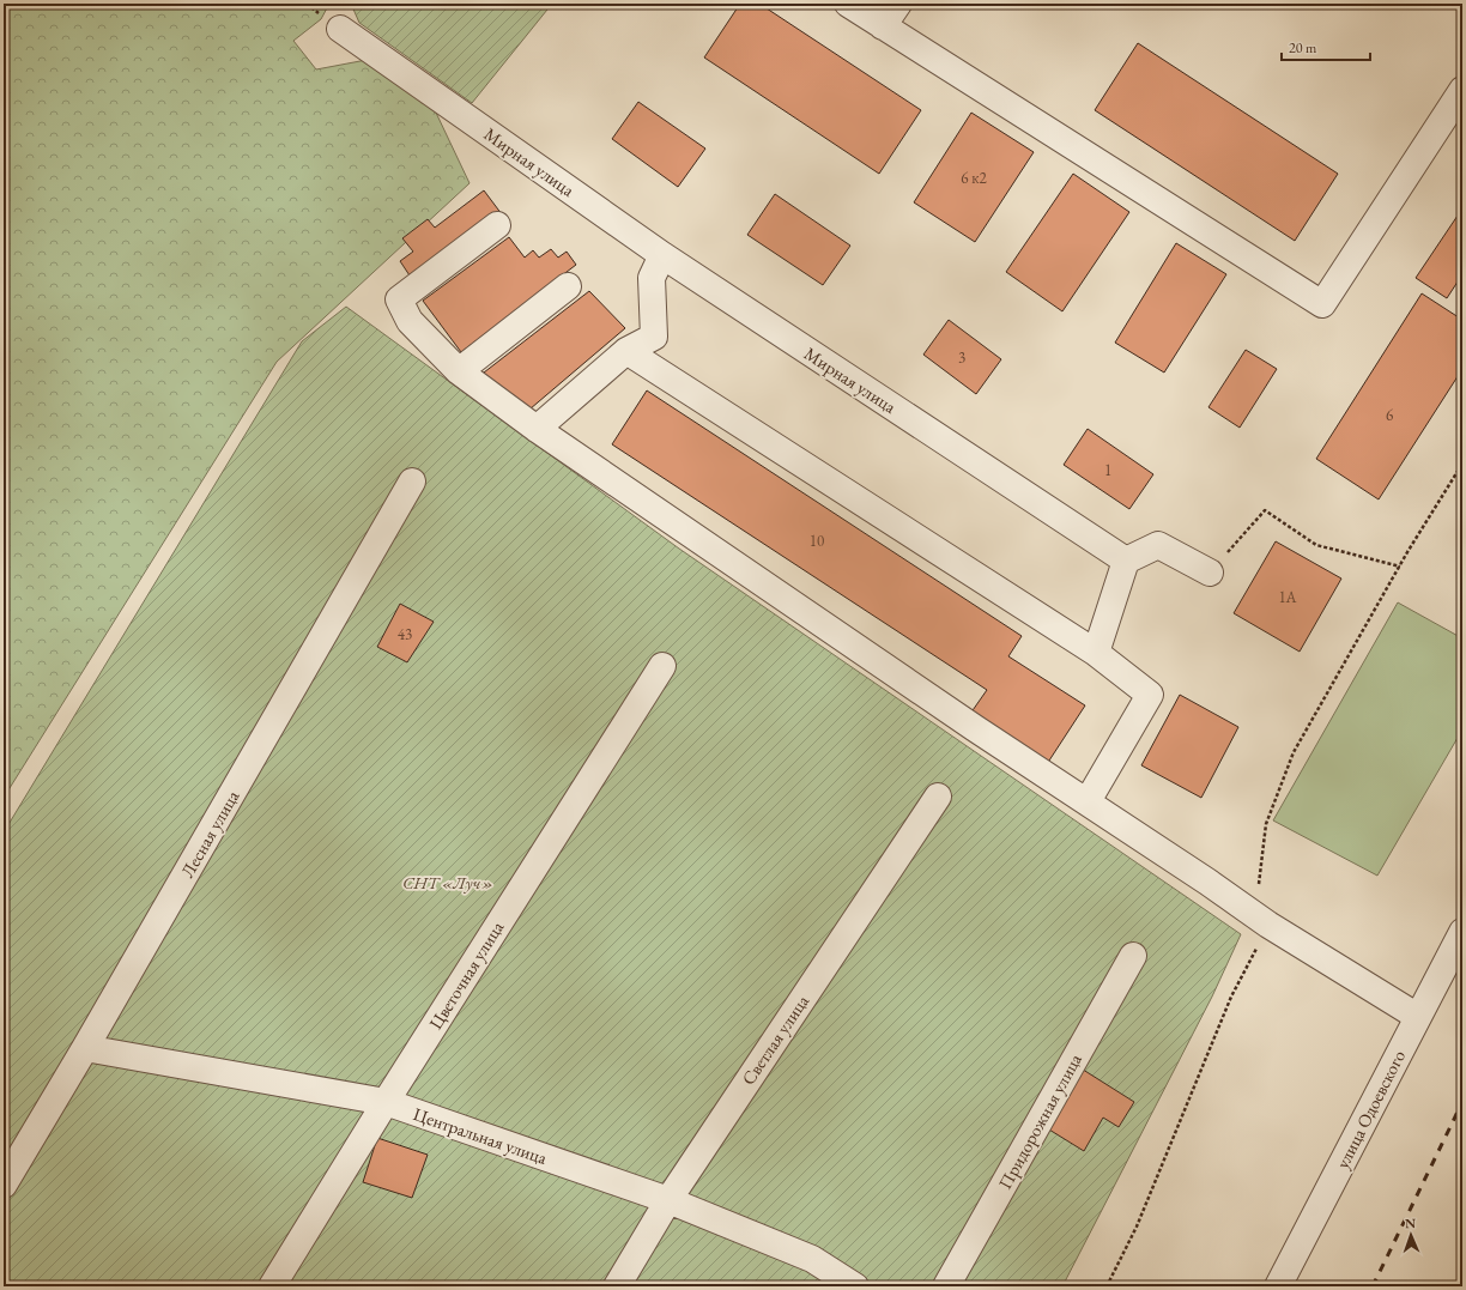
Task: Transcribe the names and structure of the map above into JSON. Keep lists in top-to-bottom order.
{
  "streets": {
    "street": [
      "Мирная улица",
      "Лесная улица",
      "Цветочная улица",
      "Светлая улица",
      "улица Одоевского",
      "Придорожная улица",
      "Центральная улица"
    ]
  },
  "crossings": [
    ["Лесная улица", "Центральная улица"],
    ["Цветочная улица", "Центральная улица"],
    ["Светлая улица", "Центральная улица"]
  ],
  "parks": ["СНТ «Луч»"],
  "house_numbers": [
    "6 к2",
    "3",
    "6",
    "1",
    "10",
    "1А",
    "43"
  ],
  "scale_bar": "20 m",
  "north": "top"
}
